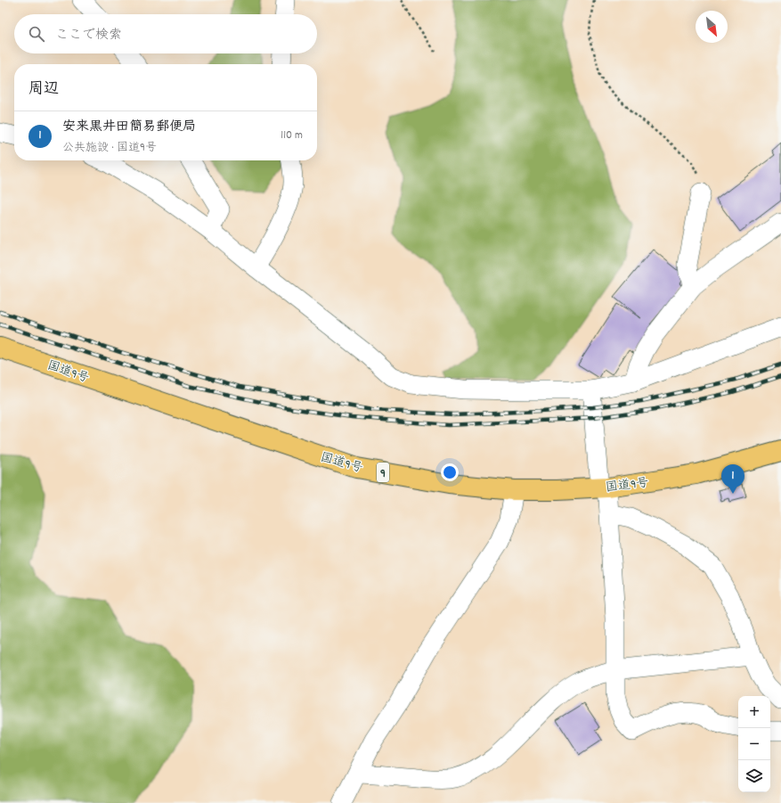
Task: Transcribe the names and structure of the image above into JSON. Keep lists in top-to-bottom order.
{
  "streets": {
    "highway": ["国道9号", "9"]
  },
  "north": "bottom right",
  "page": {
    "search": "ここで検索",
    "heading": "周辺",
    "list": [
      {
        "mark": "1",
        "name": "安来黒井田簡易郵便局",
        "note": "公共施設 · 国道9号",
        "value": "110 m"
      }
    ],
    "pins": "1",
    "map_buttons": ["+", "−"]
  }
}
